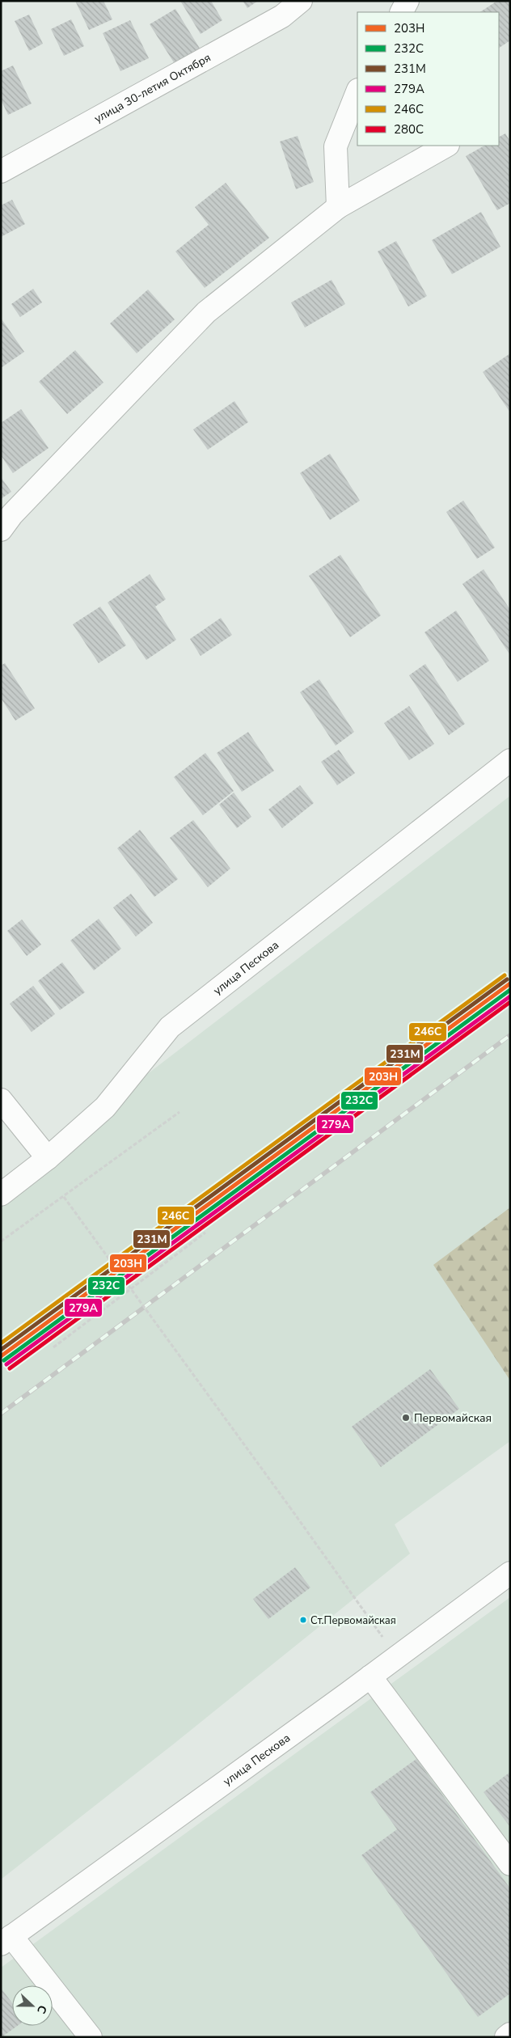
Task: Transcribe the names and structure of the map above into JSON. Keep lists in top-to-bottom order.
{
  "streets": {
    "street": ["улица 30-летия Октября", "улица Пескова"]
  },
  "places": ["Первомайская", "Ст.Первомайская"],
  "lines": [
    "transit line 246С",
    "transit line 231М",
    "transit line 203Н",
    "transit line 232C",
    "transit line 279А",
    "transit line 280С"
  ],
  "legend": [
    "203Н",
    "232C",
    "231М",
    "279А",
    "246С",
    "280С"
  ],
  "north": "right"
}
